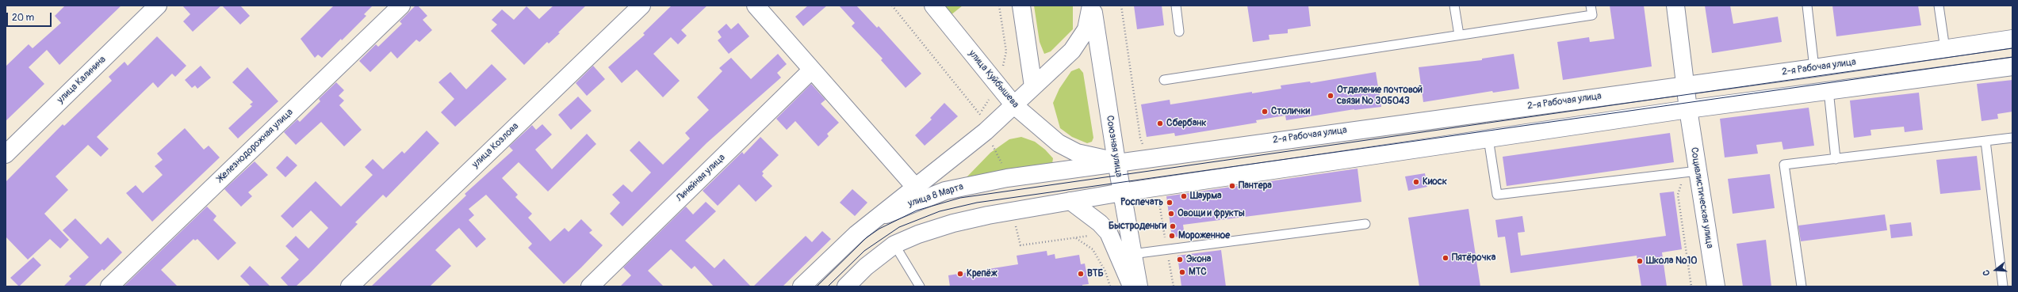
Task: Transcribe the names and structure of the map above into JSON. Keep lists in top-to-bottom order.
{
  "streets": {
    "main road": [
      "2-я Рабочая улица",
      "улица Куйбышева",
      "улица Калинина",
      "Железнодорожная улица",
      "улица Козлова",
      "Союзная улица",
      "Линейная улица",
      "улица 8 Марта",
      "Социалистическая улица"
    ]
  },
  "crossings": [
    ["2-я Рабочая улица", "улица Куйбышева"],
    ["2-я Рабочая улица", "Союзная улица"],
    ["2-я Рабочая улица", "улица 8 Марта"],
    ["2-я Рабочая улица", "Социалистическая улица"],
    ["улица Куйбышева", "Союзная улица"],
    ["улица Куйбышева", "улица 8 Марта"],
    ["Союзная улица", "улица 8 Марта"]
  ],
  "places": [
    "Отделение почтовой связи № 305043",
    "Столички",
    "Сбербанк",
    "Киоск",
    "Пантера",
    "Шаурма",
    "Роспечать",
    "Овощи и фрукты",
    "Быстроденьги",
    "Мороженное",
    "Пятёрочка",
    "Экона",
    "Школа №10",
    "МТС",
    "Крепёж",
    "ВТБ"
  ],
  "scale_bar": "20 m",
  "north": "left"
}
